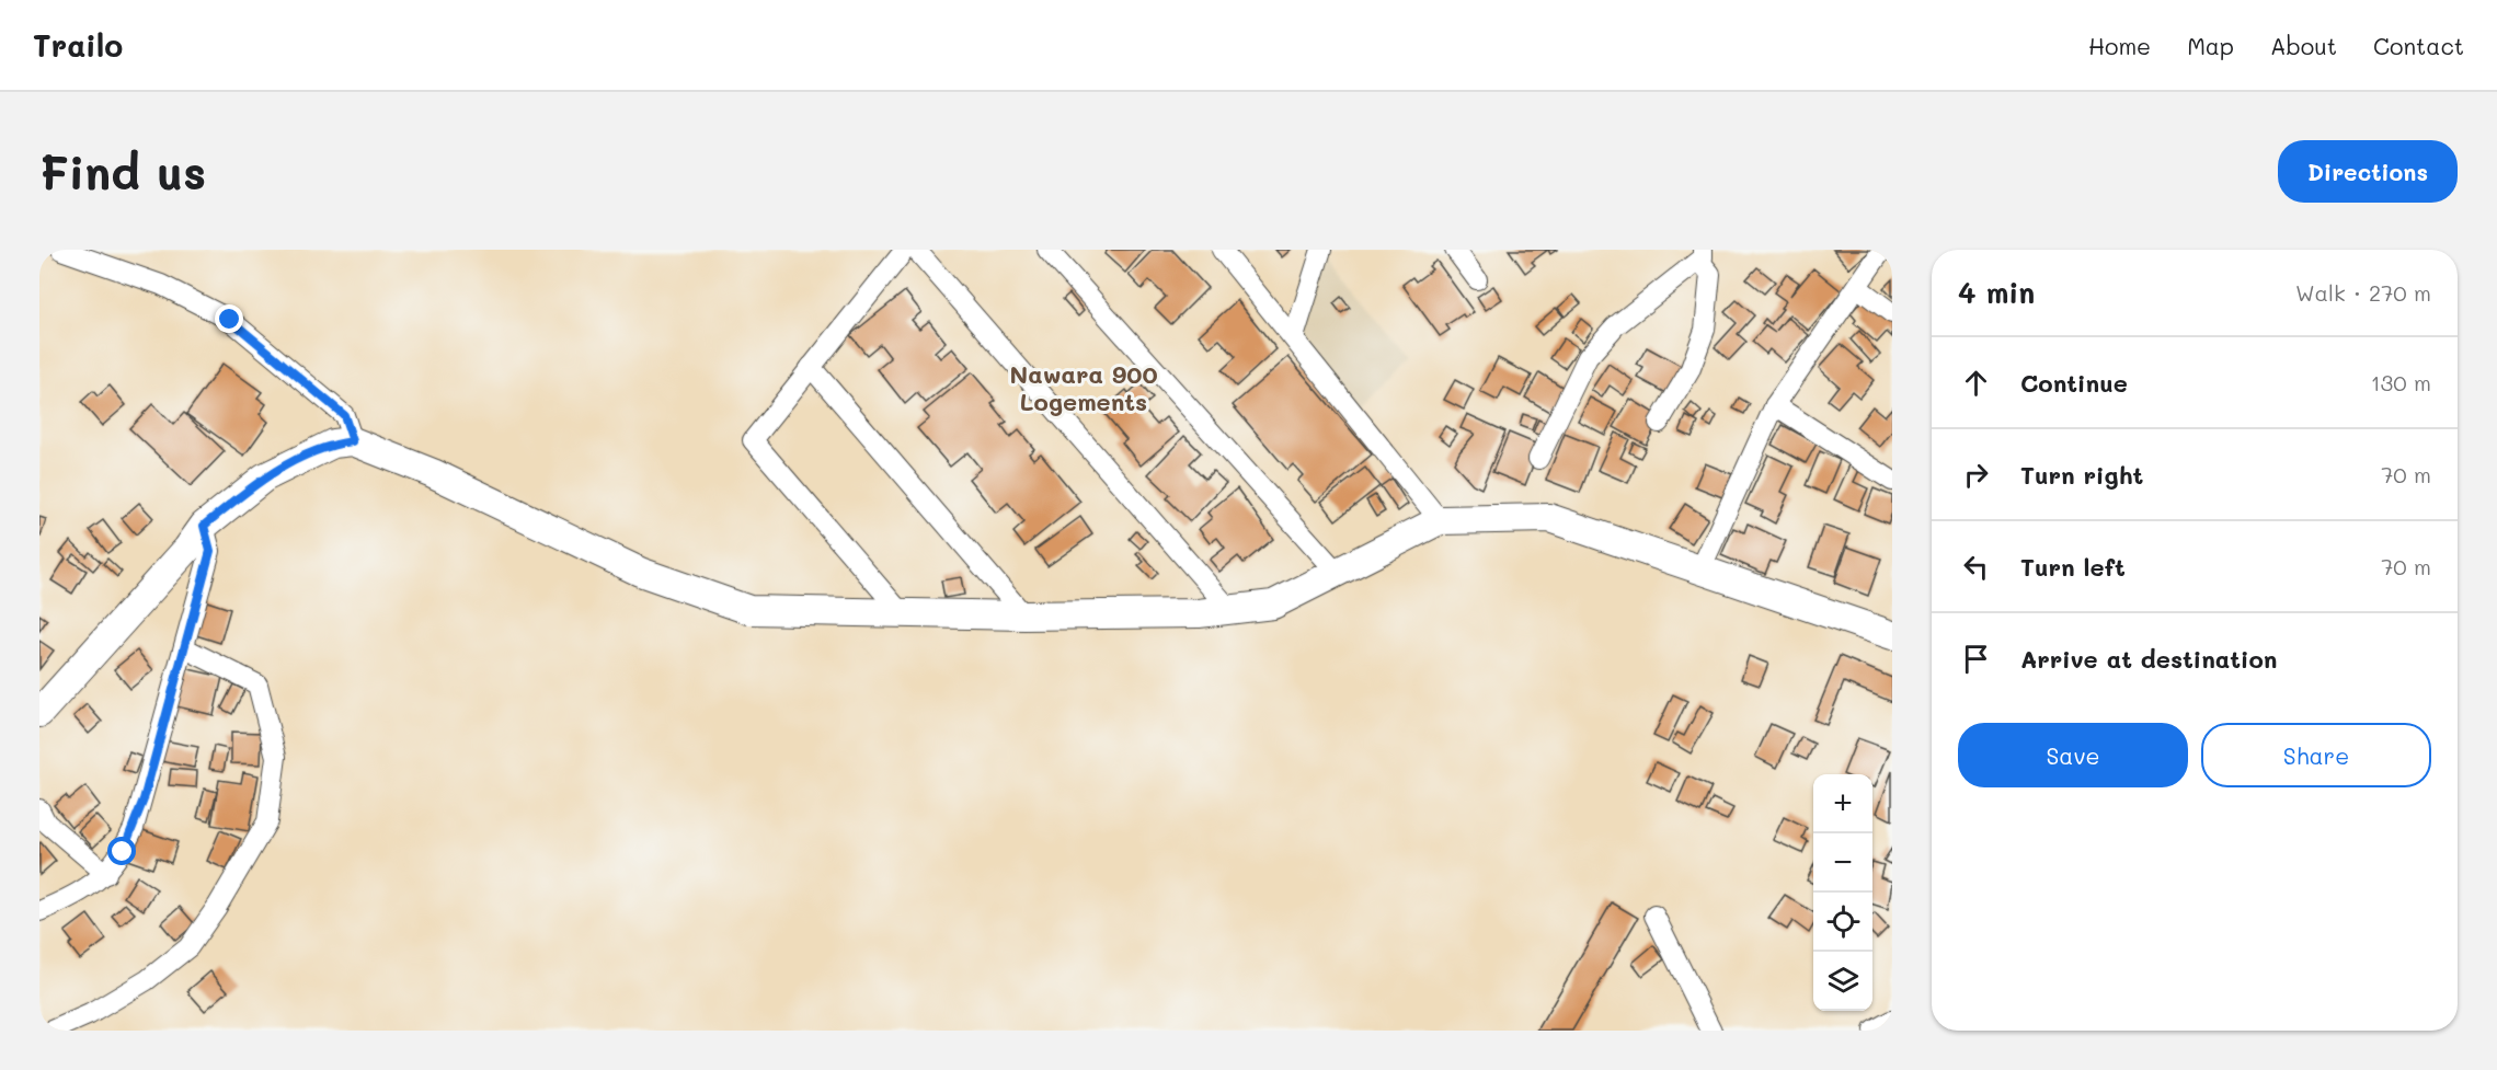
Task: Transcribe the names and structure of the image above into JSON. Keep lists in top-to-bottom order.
{
  "districts": ["Nawara 900 Logements"],
  "page": {
    "header": "Trailo",
    "nav": [
      "Home",
      "Map",
      "About",
      "Contact"
    ],
    "buttons": [
      "Directions",
      ["Save", "Share"]
    ],
    "title": "Find us",
    "heading": ["4 min", "Walk · 270 m"],
    "list": [
      ["Continue", "130 m"],
      ["Turn right", "70 m"],
      ["Turn left", "70 m"],
      "Arrive at destination"
    ],
    "map_buttons": ["+", "−"]
  }
}
